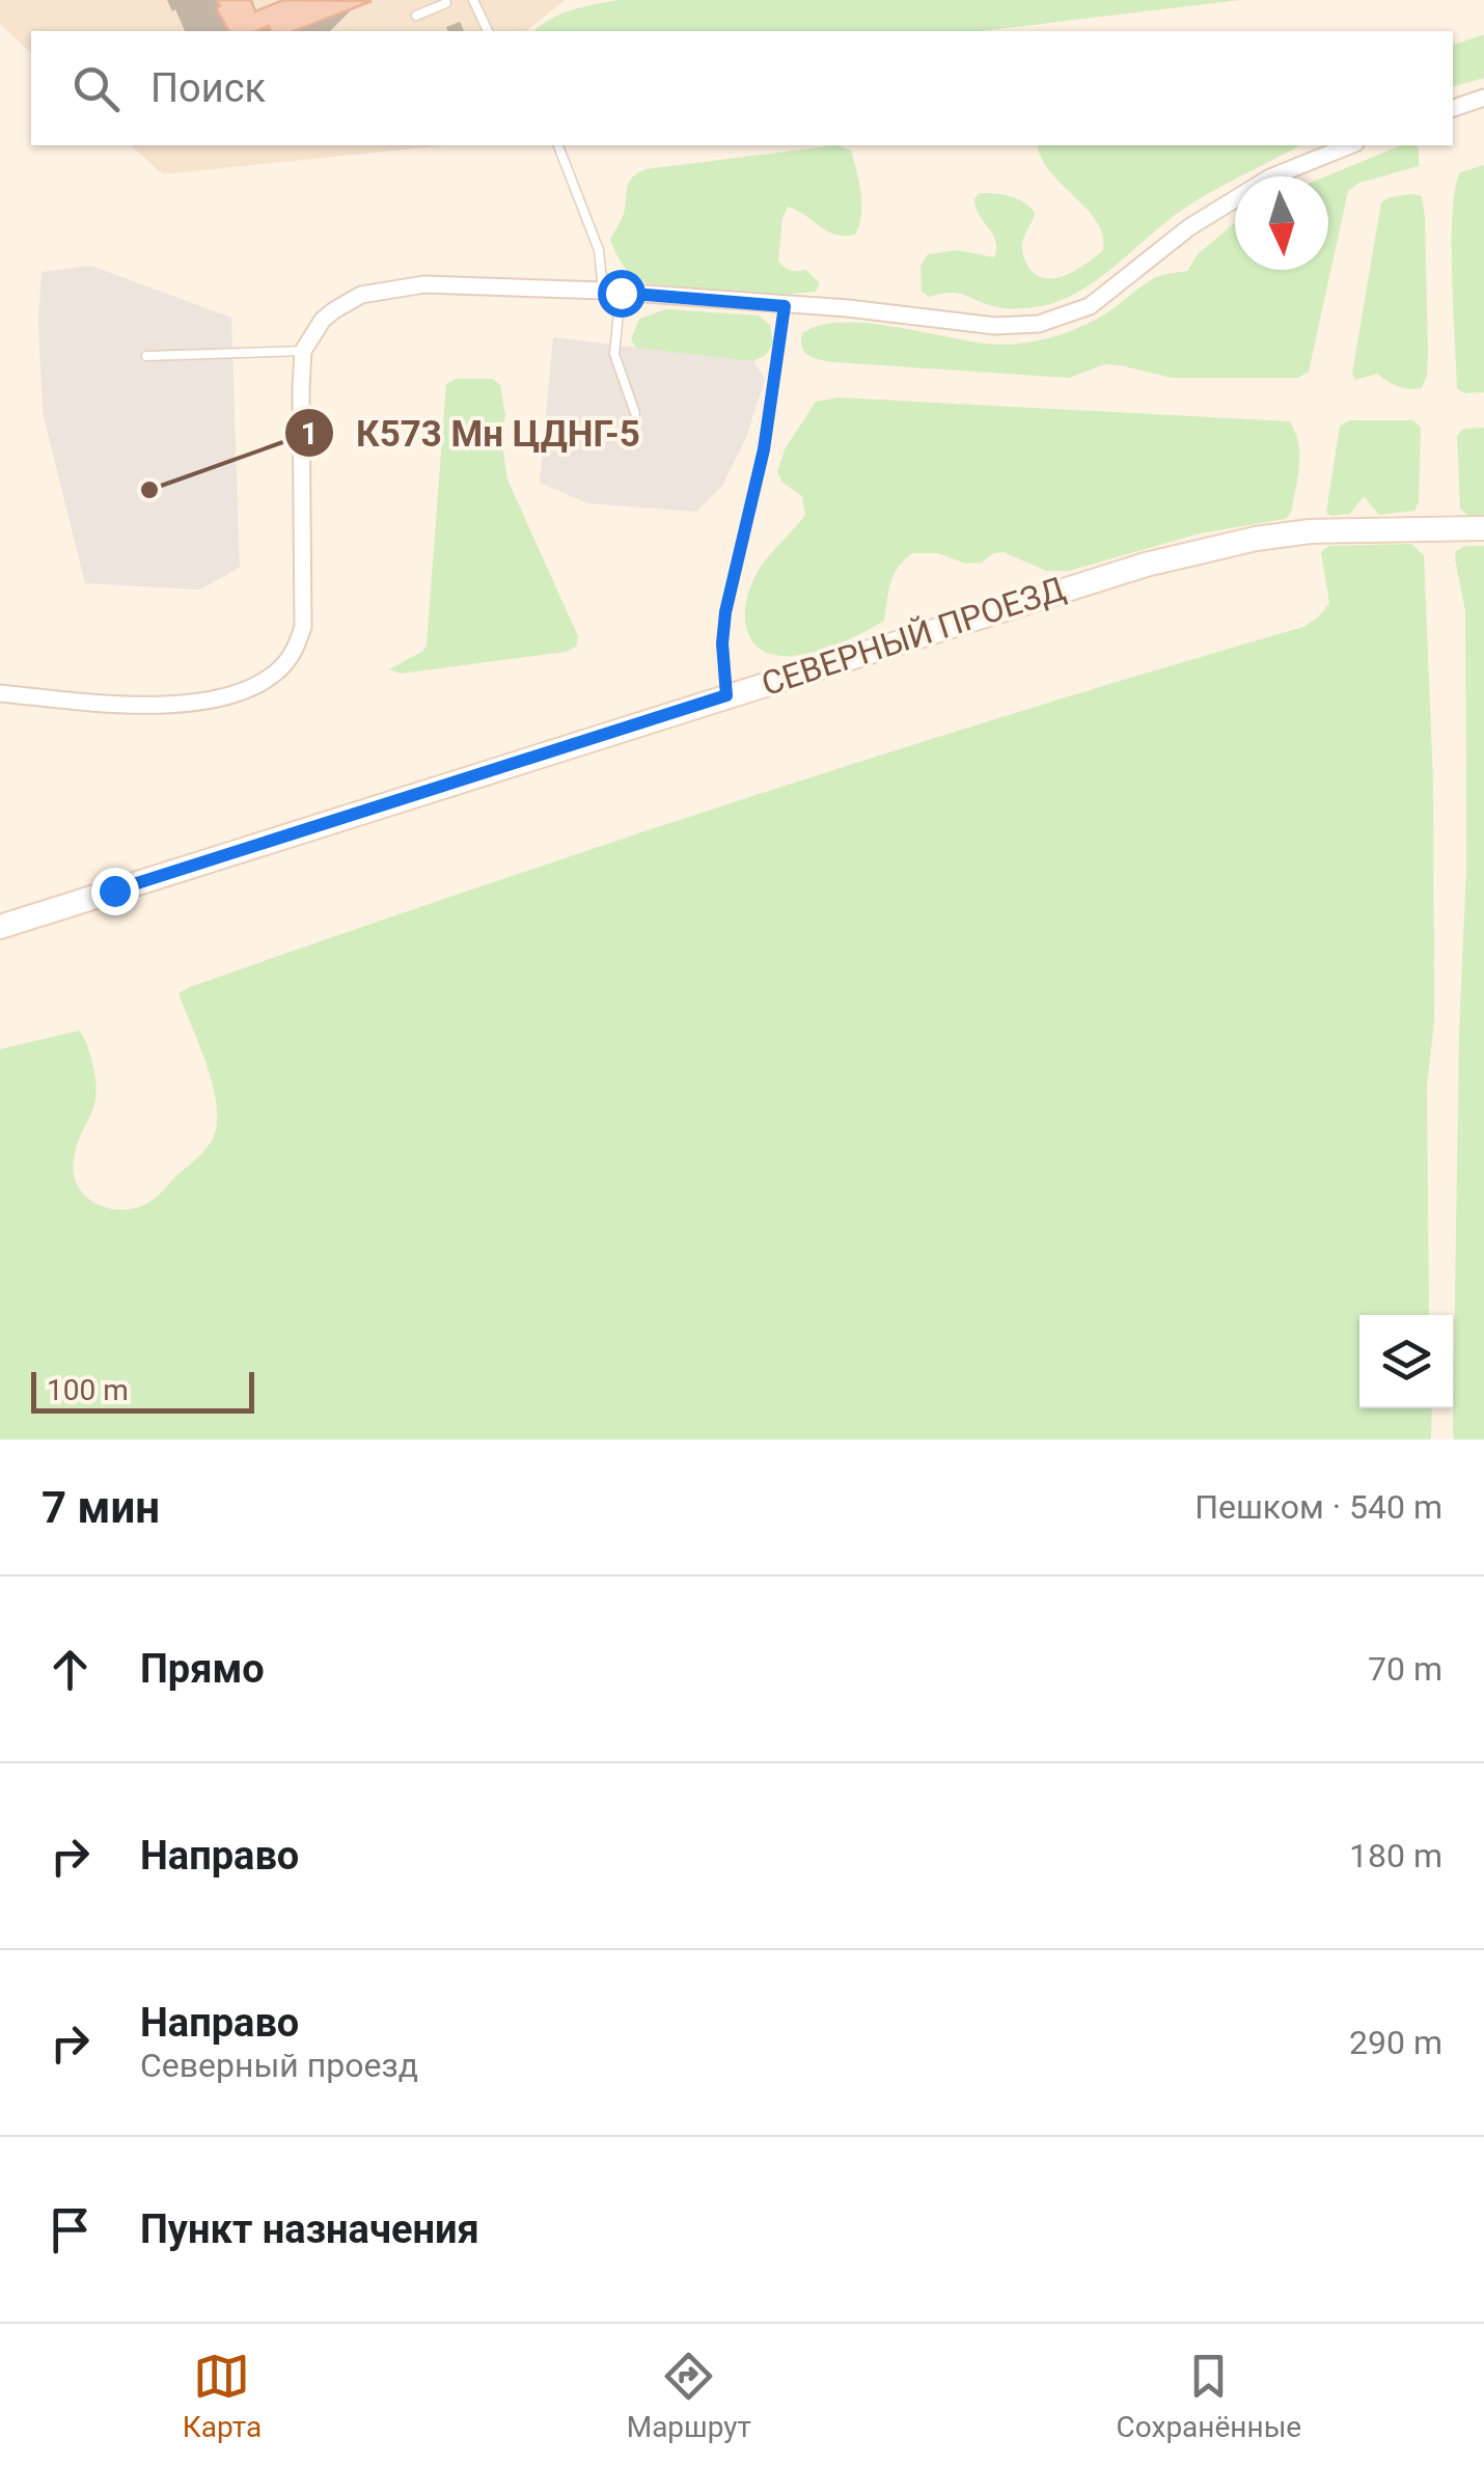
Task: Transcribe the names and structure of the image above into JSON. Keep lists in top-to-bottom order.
{
  "streets": {
    "street": ["СЕВЕРНЫЙ ПРОЕЗД"]
  },
  "places": ["К573 Мн ЦДНГ-5"],
  "scale_bar": "100 m",
  "north": "bottom",
  "page": {
    "search": "Поиск",
    "scale": "100 m",
    "heading": ["7 мин", "Пешком · 540 m"],
    "list": [
      ["Прямо", "70 m"],
      ["Направо", "180 m"],
      ["Направо", "Северный проезд", "290 m"],
      "Пункт назначения"
    ],
    "nav": ["Карта", "Маршрут", "Сохранённые"]
  }
}
